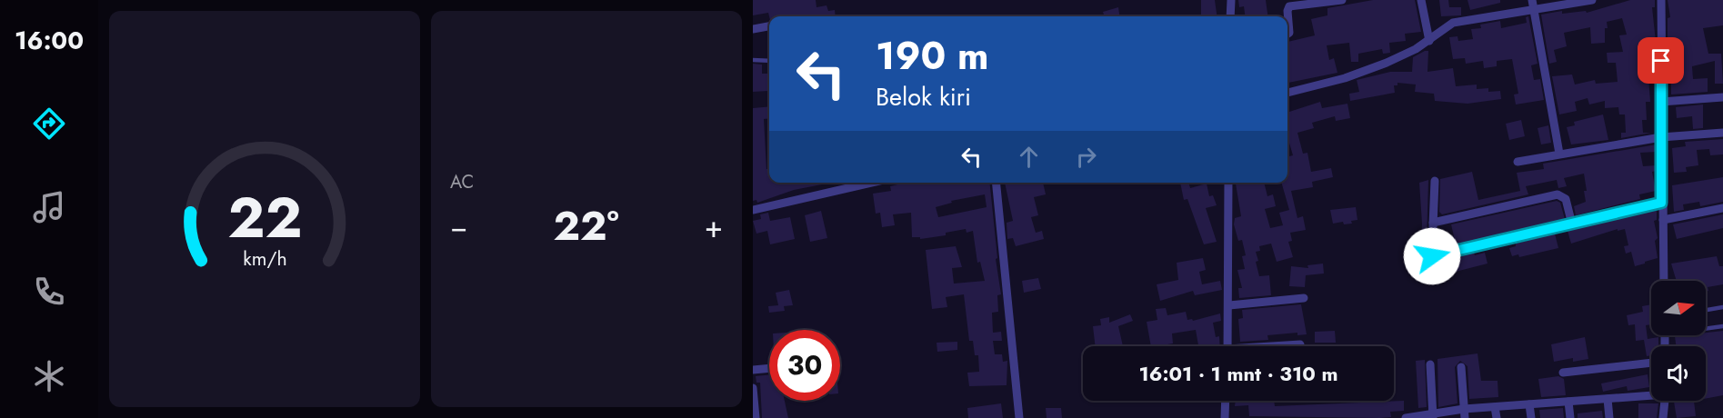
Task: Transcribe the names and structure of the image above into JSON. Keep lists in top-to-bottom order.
{
  "north": "right",
  "page": {
    "tabs": "16:00",
    "tile": "AC",
    "turn": ["190 m", "Belok kiri"],
    "heat": ["−", "22°", "+"],
    "limit": "30",
    "trip": "16:01 · 1 mnt · 310 m",
    "gauge": ["22", "km/h"]
  }
}
